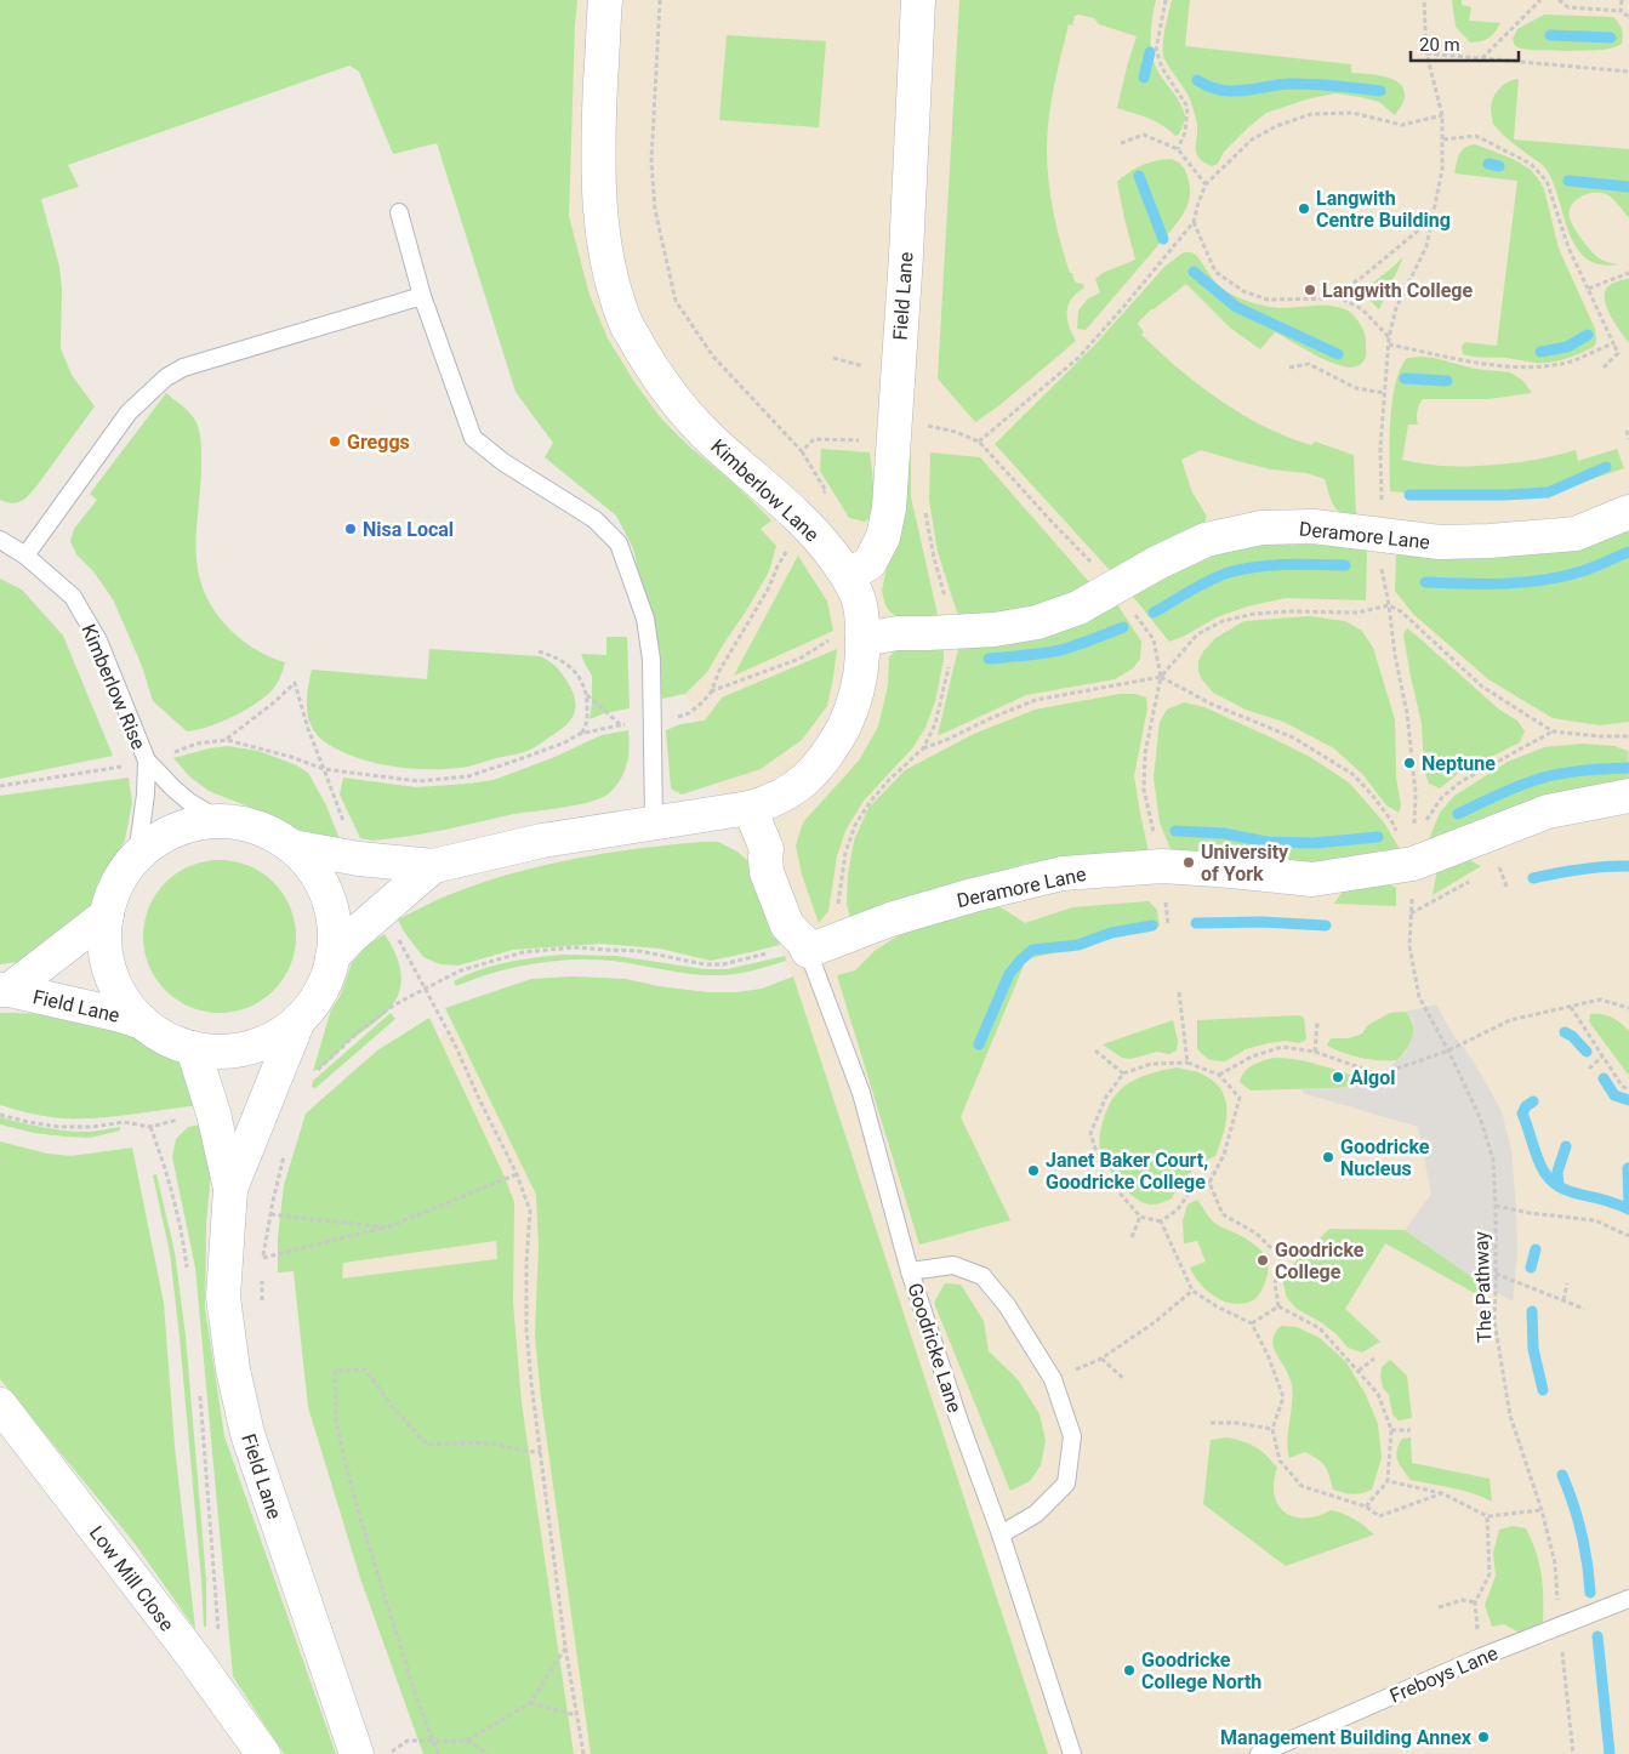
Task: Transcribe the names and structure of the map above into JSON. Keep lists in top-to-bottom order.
{
  "streets": {
    "street": [
      "Field Lane",
      "Kimberlow Lane",
      "Deramore Lane",
      "Goodricke Lane",
      "Low Mill Close"
    ],
    "lane": ["Kimberlow Rise", "Freboys Lane"],
    "path": ["The Pathway"]
  },
  "crossings": [
    ["Field Lane", "Kimberlow Lane"],
    ["Field Lane", "Kimberlow Rise"],
    ["Kimberlow Lane", "Deramore Lane"],
    ["Kimberlow Lane", "Goodricke Lane"],
    ["Deramore Lane", "The Pathway"],
    ["Deramore Lane", "Goodricke Lane"],
    ["The Pathway", "Freboys Lane"]
  ],
  "places": [
    "Langwith Centre Building",
    "Langwith College",
    "Greggs",
    "Nisa Local",
    "Neptune",
    "University of York",
    "Algol",
    "Goodricke Nucleus",
    "Janet Baker Court, Goodricke College",
    "Goodricke College",
    "Goodricke College North",
    "Management Building Annex"
  ],
  "scale_bar": "20 m"
}
